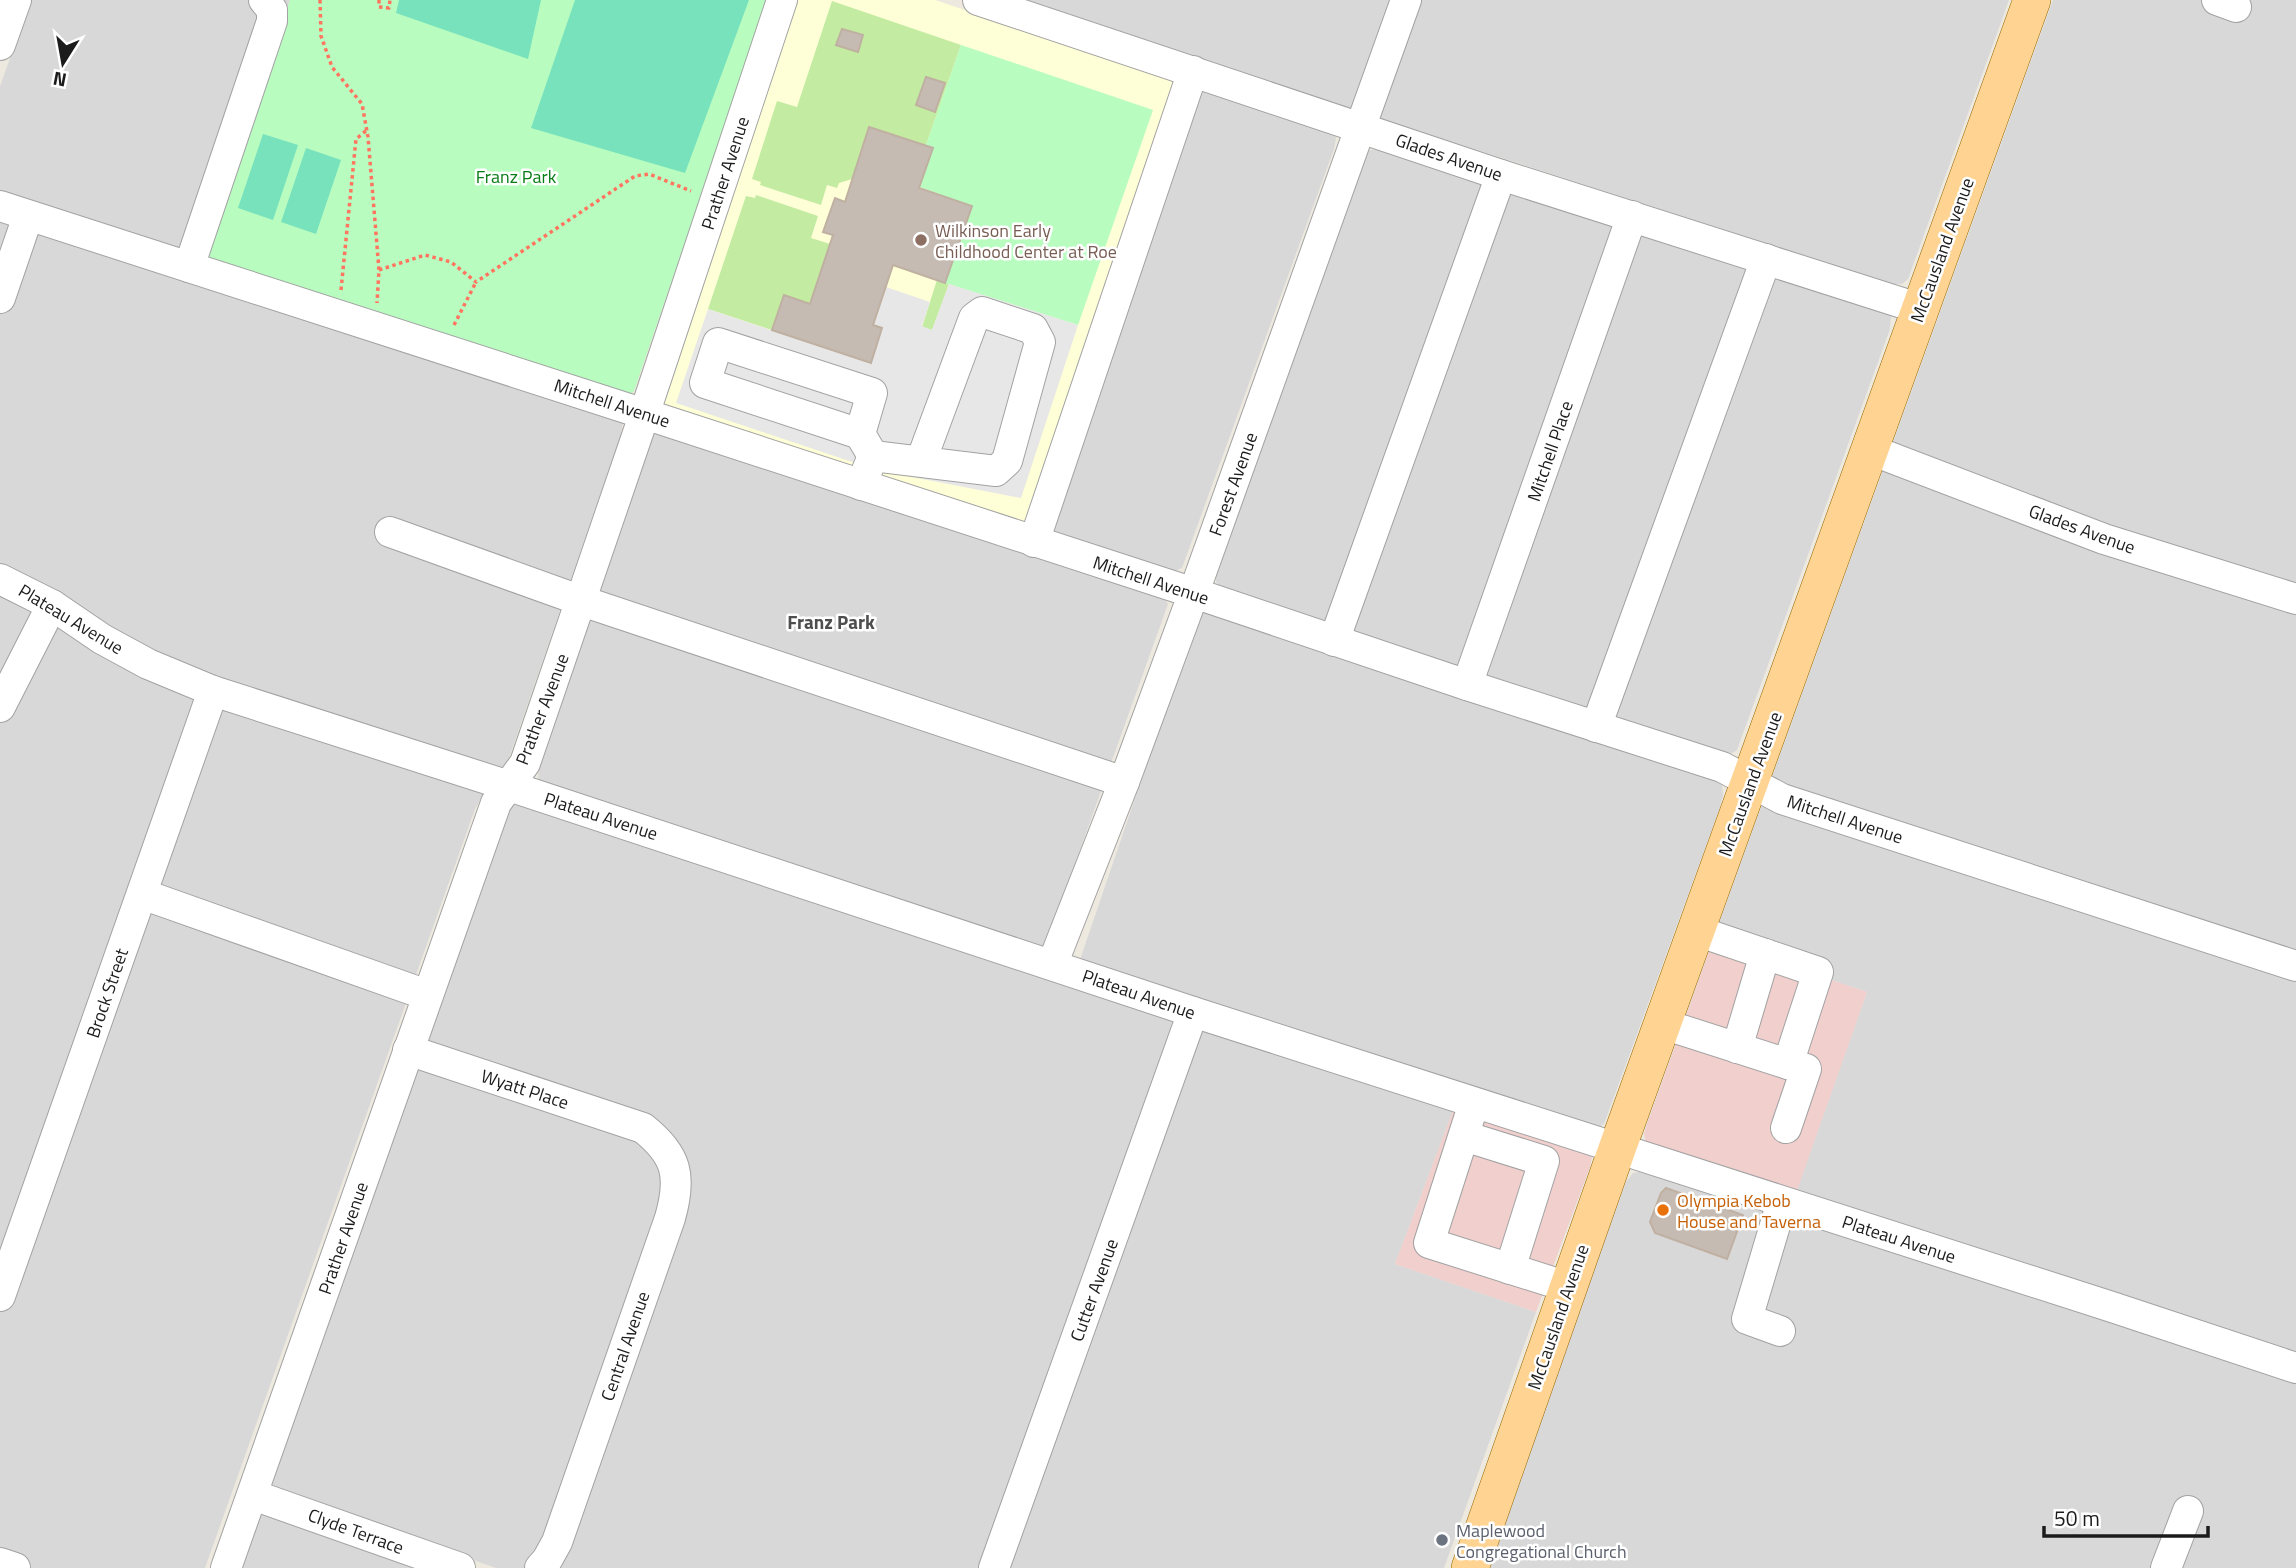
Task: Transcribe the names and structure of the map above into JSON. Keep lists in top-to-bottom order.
{
  "streets": {
    "main road": ["McCausland Avenue"],
    "street": [
      "Glades Avenue",
      "Prather Avenue",
      "Mitchell Avenue",
      "Mitchell Place",
      "Forest Avenue",
      "Plateau Avenue",
      "Brock Street",
      "Wyatt Place",
      "Cutter Avenue",
      "Central Avenue",
      "Clyde Terrace"
    ]
  },
  "crossings": [
    ["Glades Avenue", "McCausland Avenue"],
    ["Glades Avenue", "Mitchell Place"],
    ["Glades Avenue", "Forest Avenue"],
    ["Prather Avenue", "Mitchell Avenue"],
    ["Prather Avenue", "Plateau Avenue"],
    ["Prather Avenue", "Wyatt Place"],
    ["Prather Avenue", "Clyde Terrace"],
    ["McCausland Avenue", "Mitchell Avenue"],
    ["McCausland Avenue", "Plateau Avenue"],
    ["Mitchell Avenue", "Mitchell Place"],
    ["Mitchell Avenue", "Forest Avenue"],
    ["Forest Avenue", "Plateau Avenue"],
    ["Plateau Avenue", "Brock Street"],
    ["Plateau Avenue", "Cutter Avenue"],
    ["Wyatt Place", "Central Avenue"]
  ],
  "districts": ["Franz Park"],
  "parks": ["Franz Park"],
  "places": ["Wilkinson Early Childhood Center at Roe", "Olympia Kebob House and Taverna", "Maplewood Congregational Church"],
  "scale_bar": "50 m",
  "north": "bottom"
}
